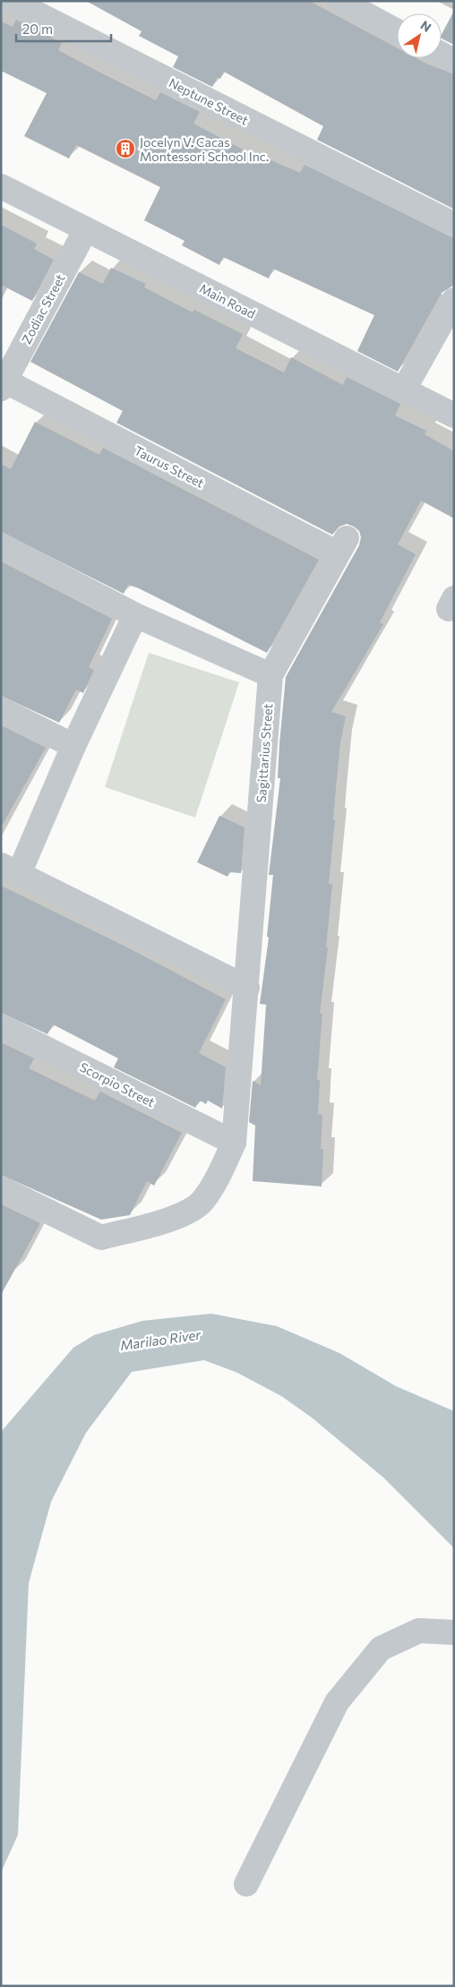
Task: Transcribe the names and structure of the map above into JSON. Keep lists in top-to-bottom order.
{
  "streets": {
    "street": [
      "Neptune Street",
      "Main Road",
      "Zodiac Street",
      "Taurus Street",
      "Sagittarius Street",
      "Scorpio Street"
    ]
  },
  "crossings": [
    ["Main Road", "Zodiac Street"],
    ["Zodiac Street", "Taurus Street"],
    ["Taurus Street", "Sagittarius Street"],
    ["Sagittarius Street", "Scorpio Street"]
  ],
  "water": ["Marilao River"],
  "places": {
    "building": ["Jocelyn V. Cacas Montessori School Inc."]
  },
  "scale_bar": "20 m",
  "north": "top right"
}
